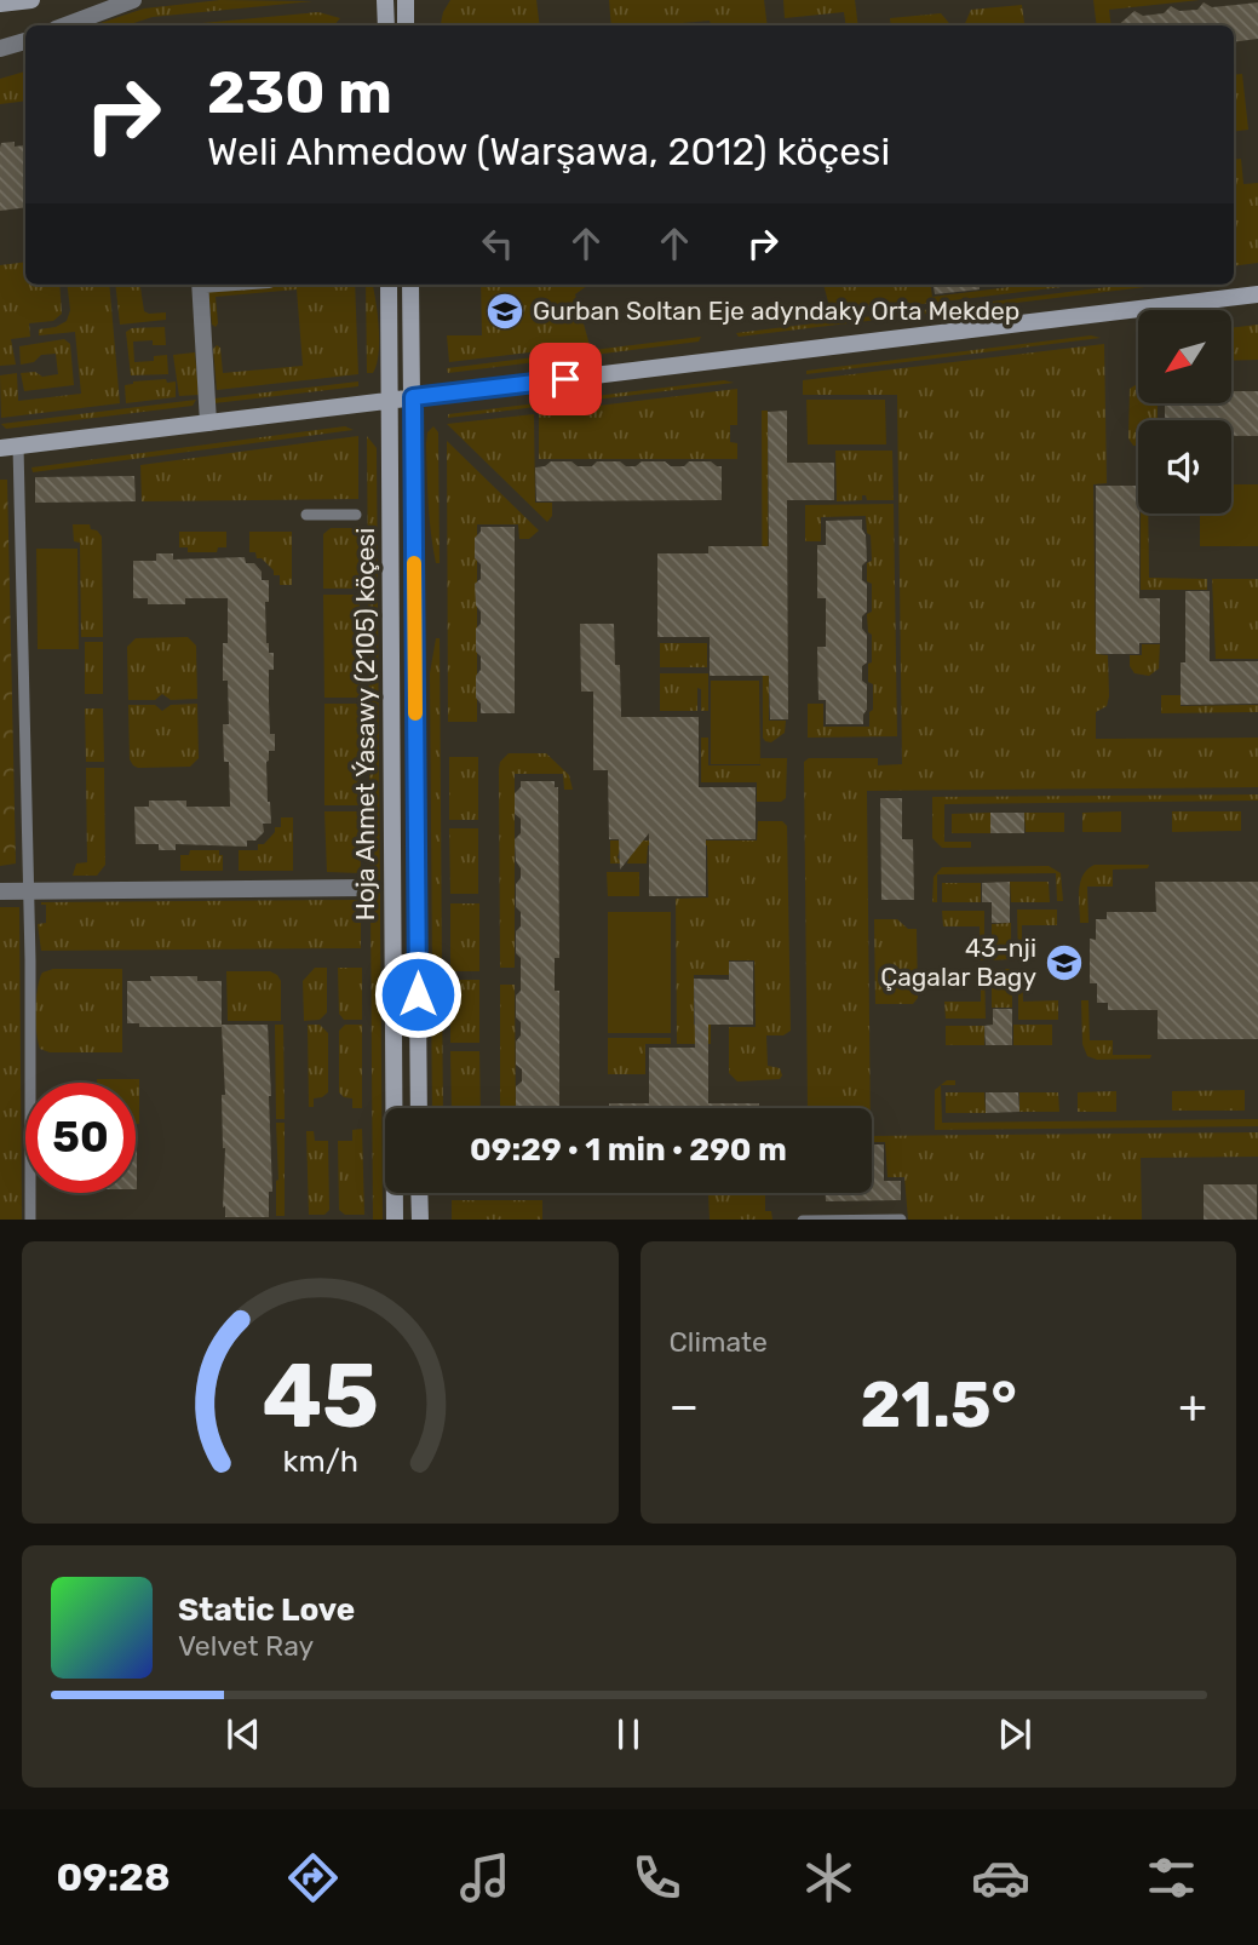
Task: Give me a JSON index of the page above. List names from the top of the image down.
{
  "streets": {
    "main road": ["Hoja Ahmet Ýasawy (2105) köçesi"]
  },
  "places": {
    "school or university": ["Gurban Soltan Eje adyndaky Orta Mekdep", "43-nji Çagalar Bagy"]
  },
  "north": "bottom left",
  "page": {
    "turn": ["230 m", "Weli Ahmedow (Warşawa, 2012) köçesi"],
    "limit": "50",
    "trip": "09:29 · 1 min · 290 m",
    "tile": "Climate",
    "heat": ["−", "21.5°", "+"],
    "song": ["Static Love", "Velvet Ray"],
    "tabs": "09:28",
    "gauge": ["45", "km/h"]
  }
}
